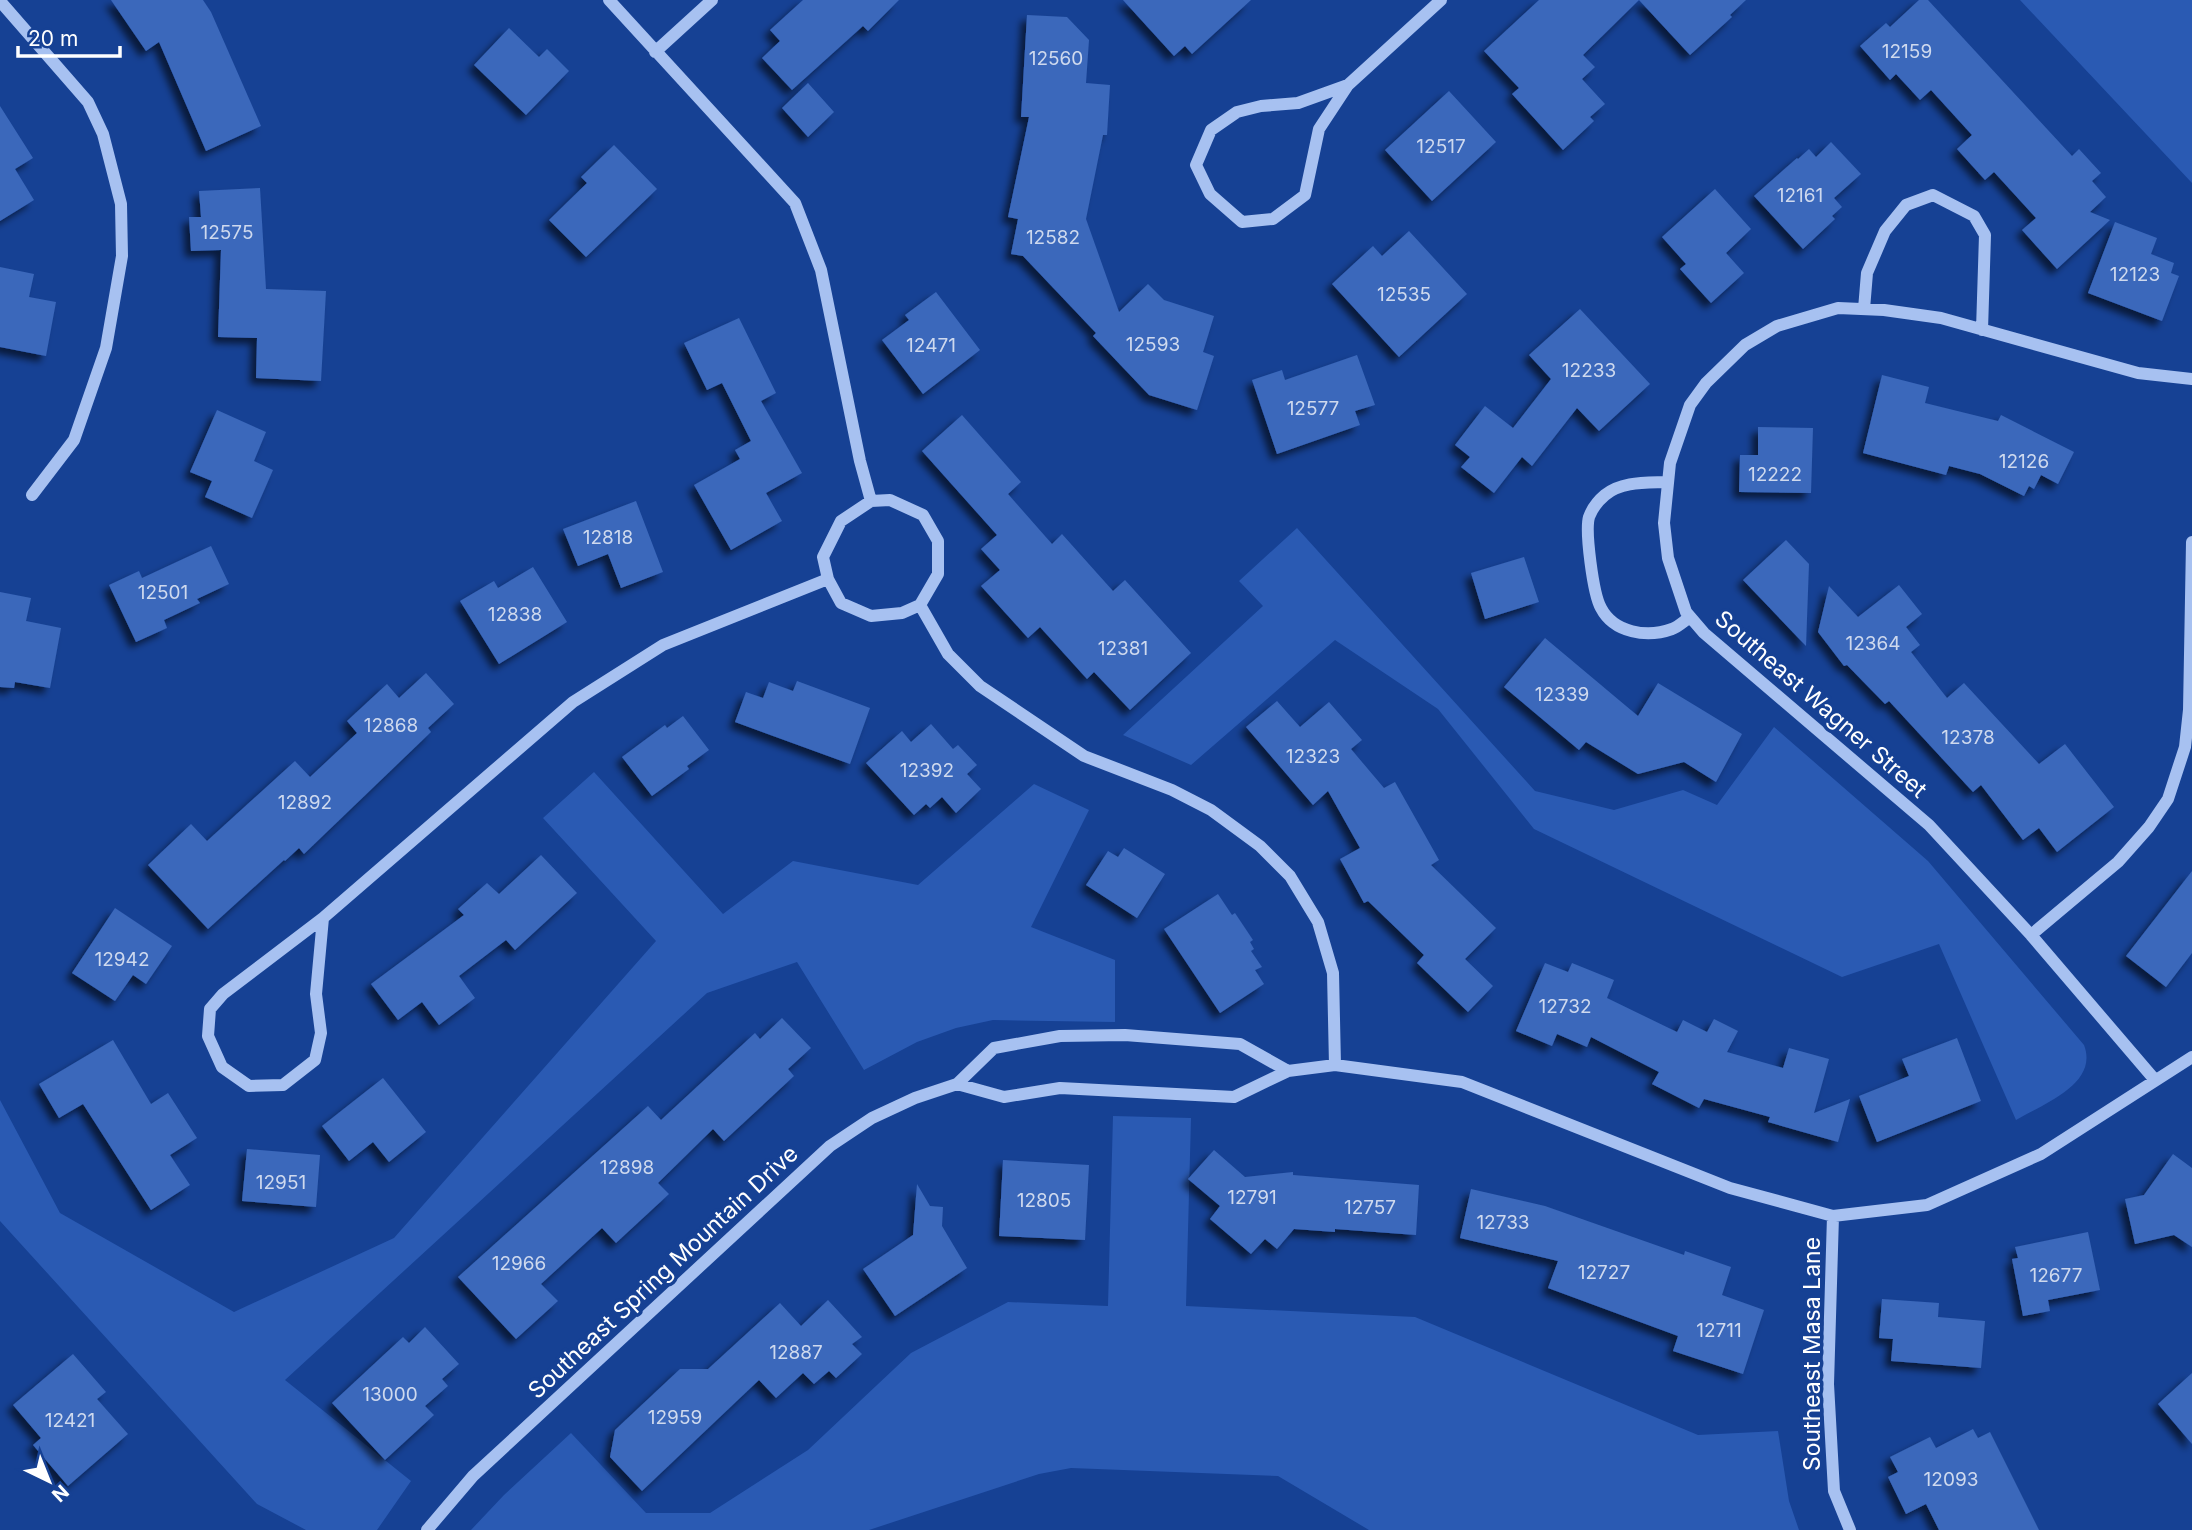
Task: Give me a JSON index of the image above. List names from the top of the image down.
{
  "streets": {
    "street": ["Southeast Wagner Street", "Southeast Spring Mountain Drive", "Southeast Masa Lane"]
  },
  "house_numbers": [
    "12159",
    "12560",
    "12517",
    "12161",
    "12575",
    "12582",
    "12123",
    "12535",
    "12593",
    "12471",
    "12233",
    "12577",
    "12126",
    "12222",
    "12818",
    "12501",
    "12838",
    "12364",
    "12381",
    "12339",
    "12868",
    "12378",
    "12323",
    "12392",
    "12892",
    "12942",
    "12732",
    "12898",
    "12951",
    "12791",
    "12805",
    "12757",
    "12733",
    "12966",
    "12727",
    "12677",
    "12711",
    "12887",
    "13000",
    "12959",
    "12421",
    "12093"
  ],
  "scale_bar": "20 m",
  "north": "bottom right"
}
